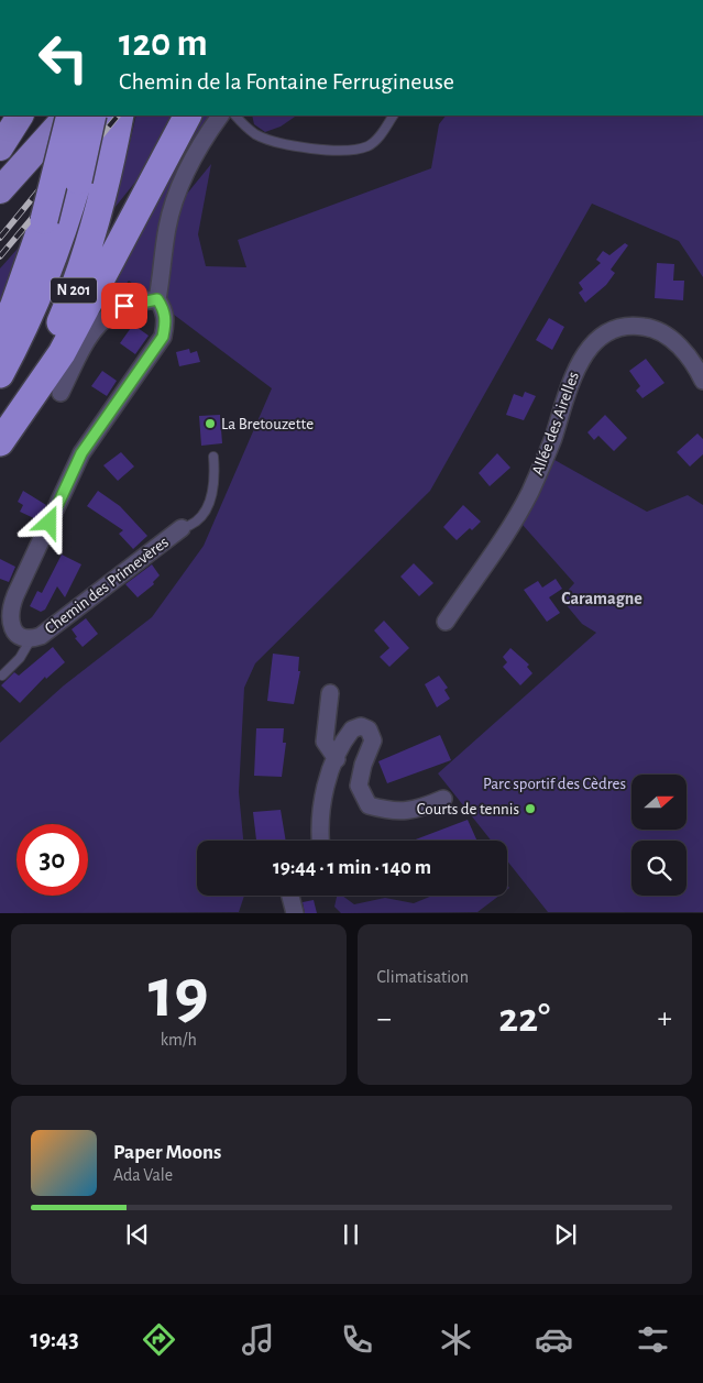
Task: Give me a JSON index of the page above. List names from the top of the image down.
{
  "streets": {
    "highway": ["N 201"],
    "street": ["Allée des Airelles", "Chemin des Primevères"]
  },
  "districts": ["Caramagne"],
  "parks": ["Parc sportif des Cèdres"],
  "places": ["La Bretouzette", "Courts de tennis"],
  "north": "right",
  "page": {
    "turn": ["120 m", "Chemin de la Fontaine Ferrugineuse"],
    "limit": "30",
    "trip": "19:44 · 1 min · 140 m",
    "tile": [
      ["19", "km/h"],
      "Climatisation"
    ],
    "heat": ["−", "22°", "+"],
    "song": ["Paper Moons", "Ada Vale"],
    "tabs": "19:43"
  }
}
